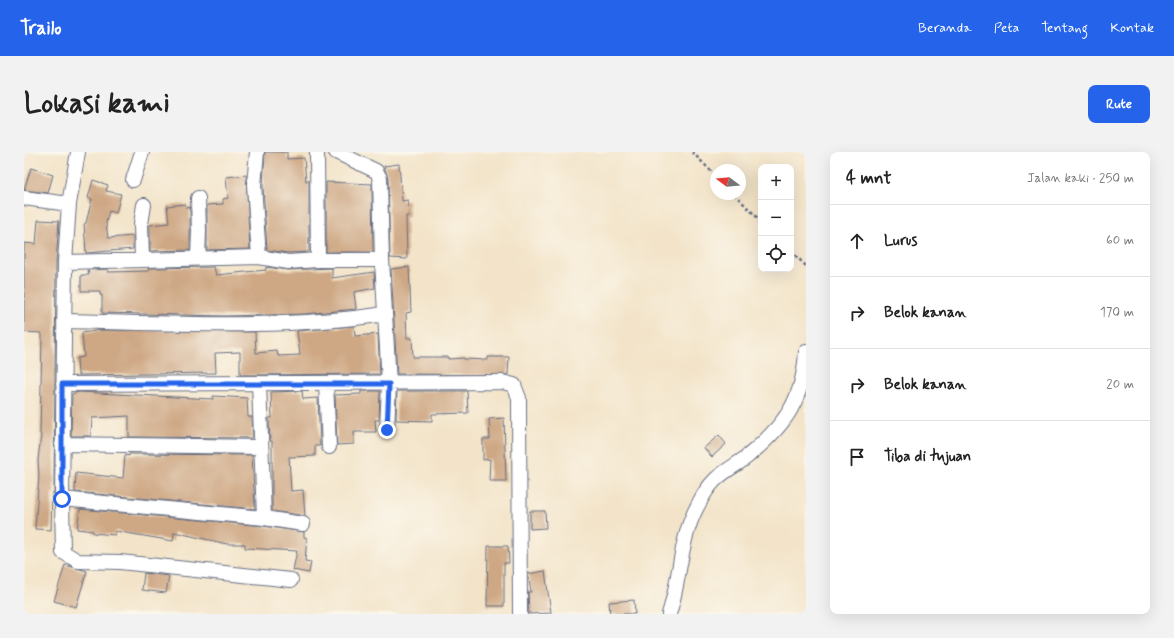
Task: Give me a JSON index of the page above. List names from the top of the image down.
{
  "north": "left",
  "page": {
    "header": "Trailo",
    "nav": [
      "Beranda",
      "Peta",
      "Tentang",
      "Kontak"
    ],
    "buttons": "Rute",
    "title": "Lokasi kami",
    "heading": ["4 mnt", "Jalan kaki · 250 m"],
    "map_buttons": ["+", "−"],
    "list": [
      ["Lurus", "60 m"],
      ["Belok kanan", "170 m"],
      ["Belok kanan", "20 m"],
      "Tiba di tujuan"
    ]
  }
}
